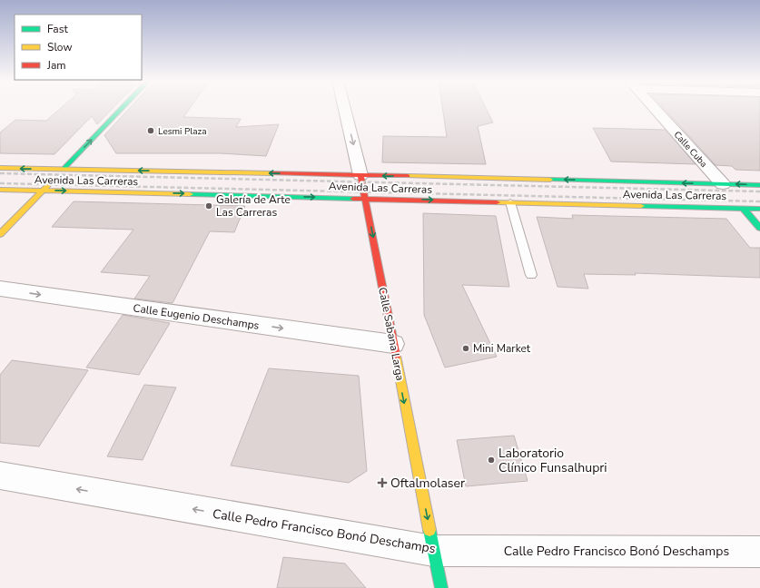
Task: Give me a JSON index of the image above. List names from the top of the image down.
{
  "streets": {
    "main road": ["Avenida Las Carreras", "Calle Sabana Larga"],
    "street": ["Calle Cuba", "Calle Eugenio Deschamps", "Calle Pedro Francisco Bonó Deschamps"]
  },
  "crossings": [
    ["Calle Cuba", "Avenida Las Carreras"],
    ["Avenida Las Carreras", "Calle Sabana Larga"],
    ["Calle Eugenio Deschamps", "Calle Sabana Larga"],
    ["Calle Sabana Larga", "Calle Pedro Francisco Bonó Deschamps"]
  ],
  "one_way": ["Calle Eugenio Deschamps", "Calle Sabana Larga", "Calle Pedro Francisco Bonó Deschamps"],
  "places": {
    "other": [
      "Lesmi Plaza",
      "Galería de Arte Las Carreras",
      "Mini Market",
      "Laboratorio Clínico Funsalhupri"
    ],
    "health": ["Oftalmolaser"]
  },
  "legend": ["Fast", "Slow", "Jam"]
}
